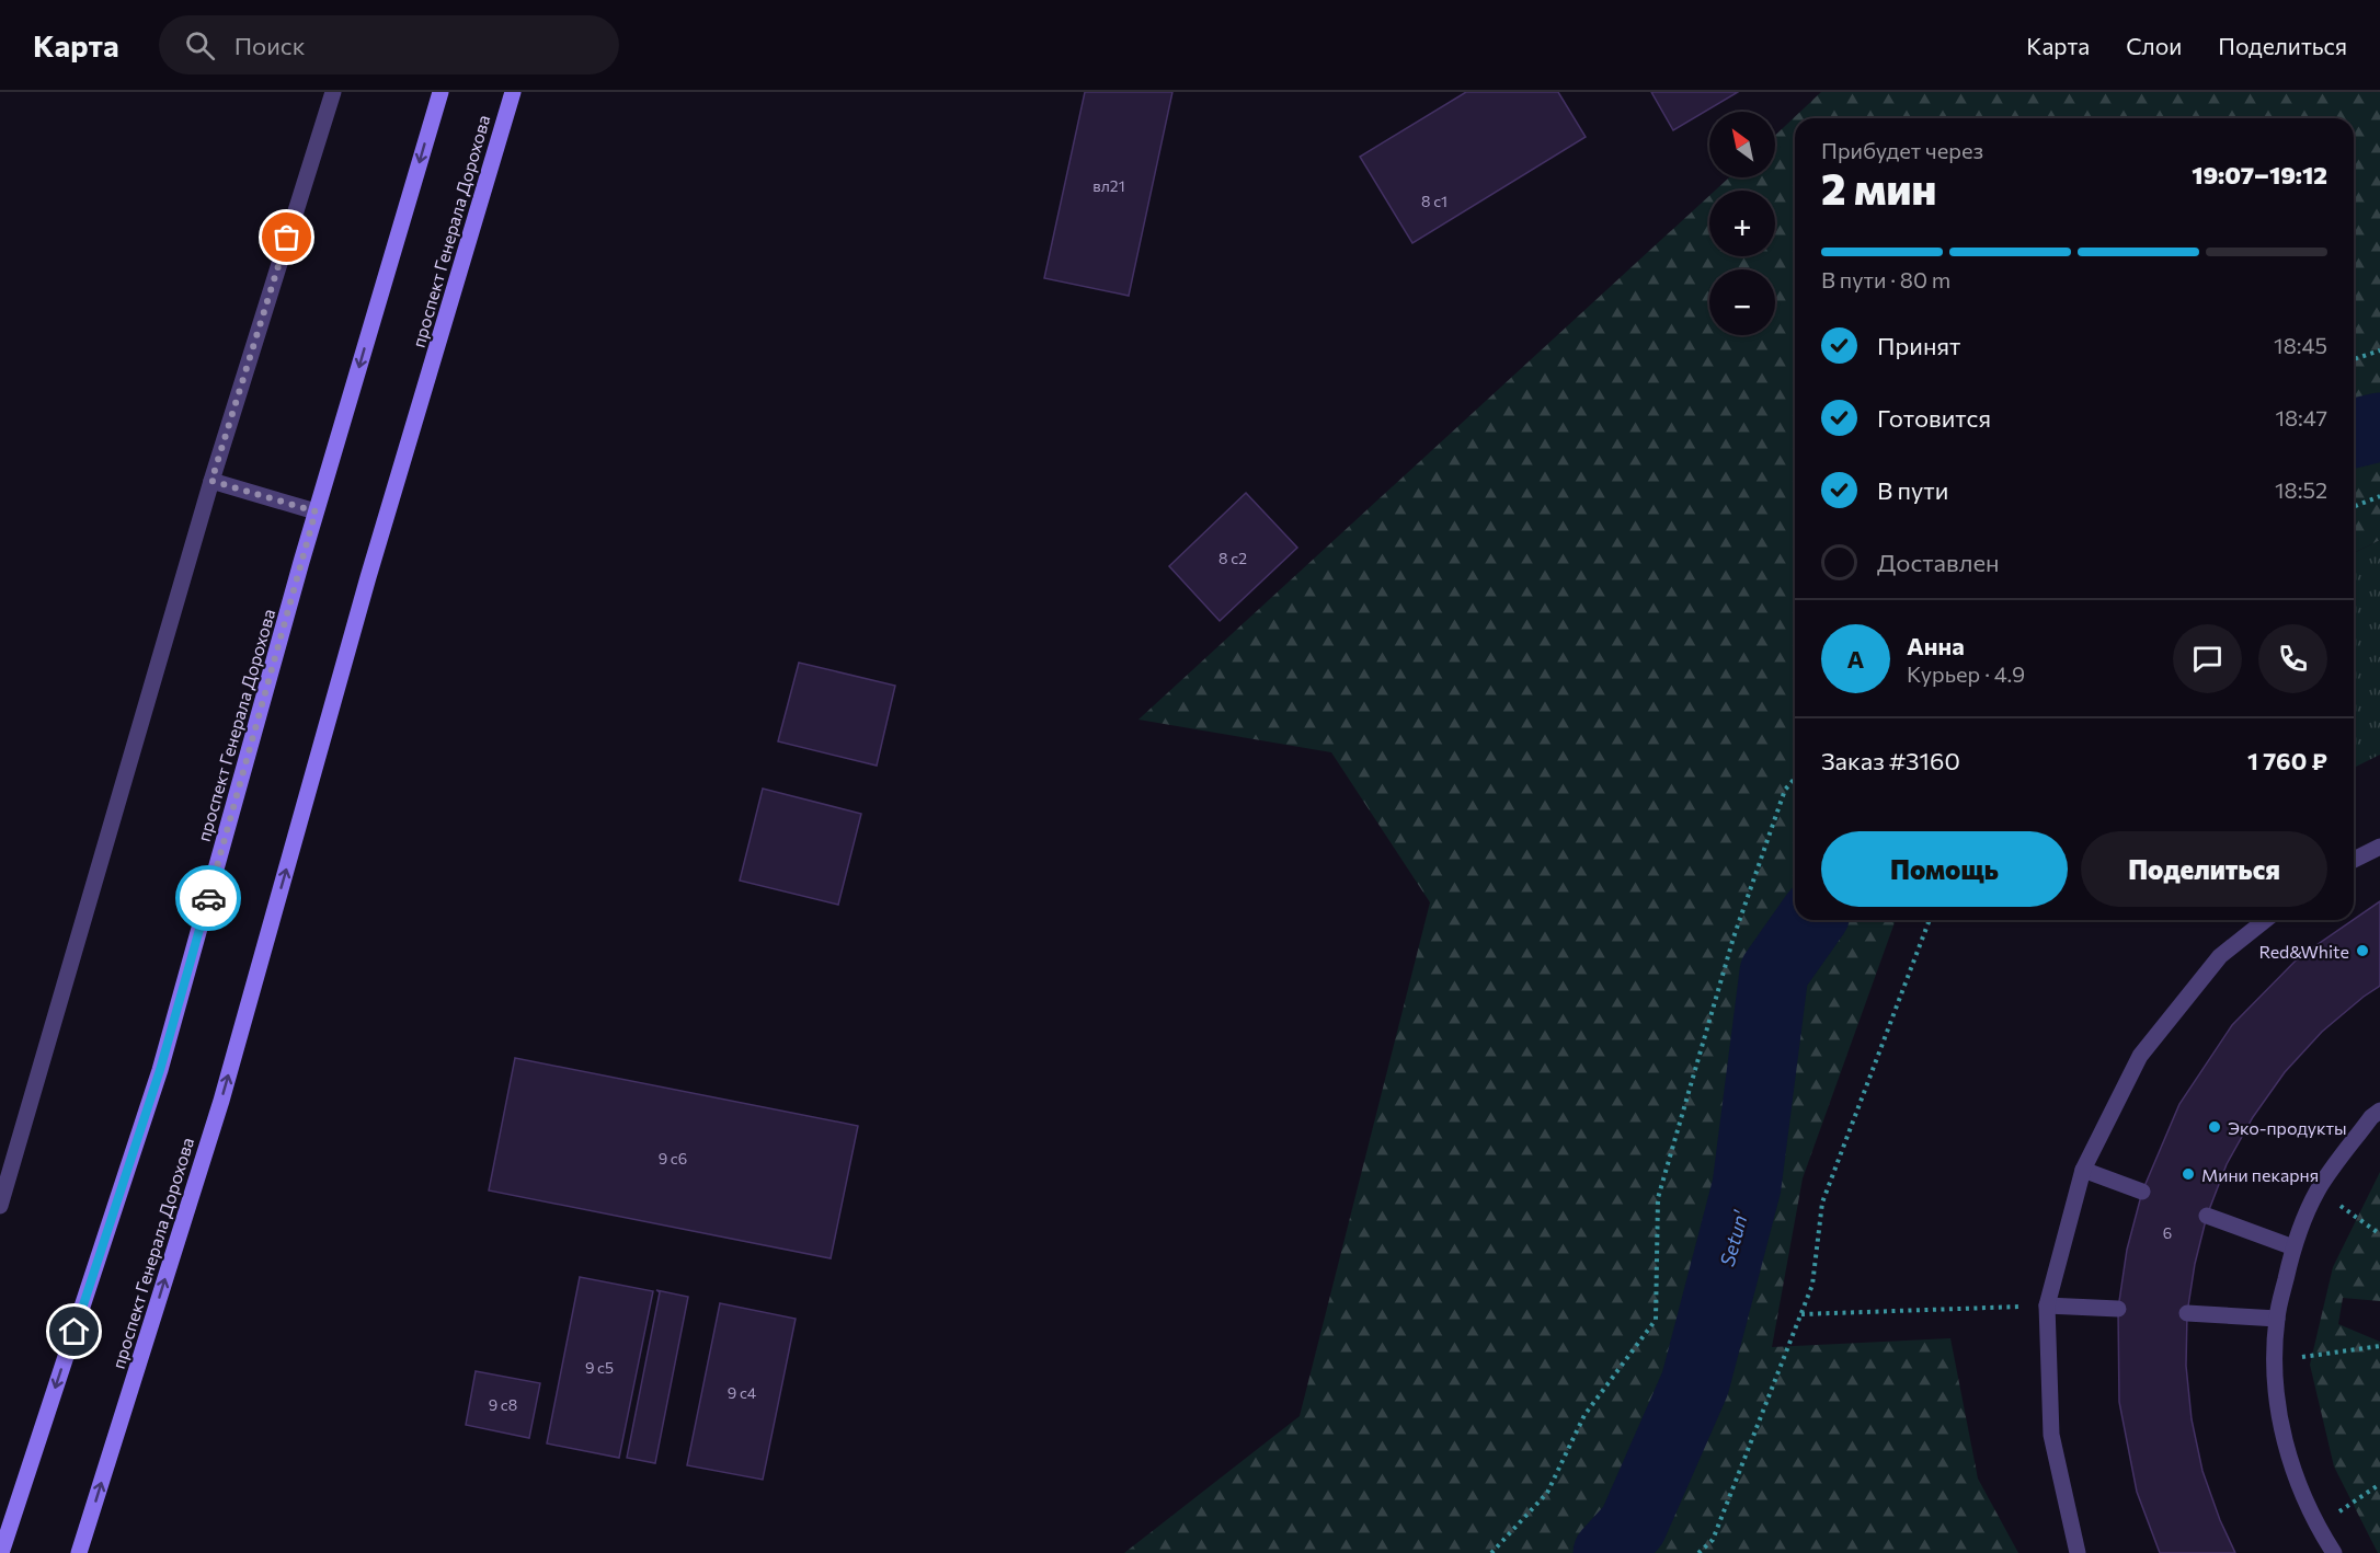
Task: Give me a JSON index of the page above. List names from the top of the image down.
{
  "streets": {
    "main road": ["проспект Генерала Дорохова"]
  },
  "water": ["Setun'"],
  "places": ["Red&White", "Эко-продукты", "Мини пекарня"],
  "house_numbers": [
    "вл21",
    "8 с1",
    "8 с2",
    "9 с6",
    "6",
    "9 с5",
    "9 с4",
    "9 с8"
  ],
  "north": "top left",
  "page": {
    "header": "Карта",
    "search": "Поиск",
    "nav": ["Карта", "Слои", "Поделиться"],
    "map_buttons": ["+", "−"],
    "heading": ["2 мин", "Прибудет через", "19:07–19:12"],
    "panel": [
      "Анна",
      "Курьер · 4.9",
      "Заказ #3160",
      "1 760 ₽"
    ],
    "bar": "В пути · 80 m",
    "list": [
      ["Принят", "18:45"],
      ["Готовится", "18:47"],
      ["В пути", "18:52"],
      "Доставлен"
    ],
    "round": "А",
    "buttons": ["Помощь", "Поделиться"]
  }
}
